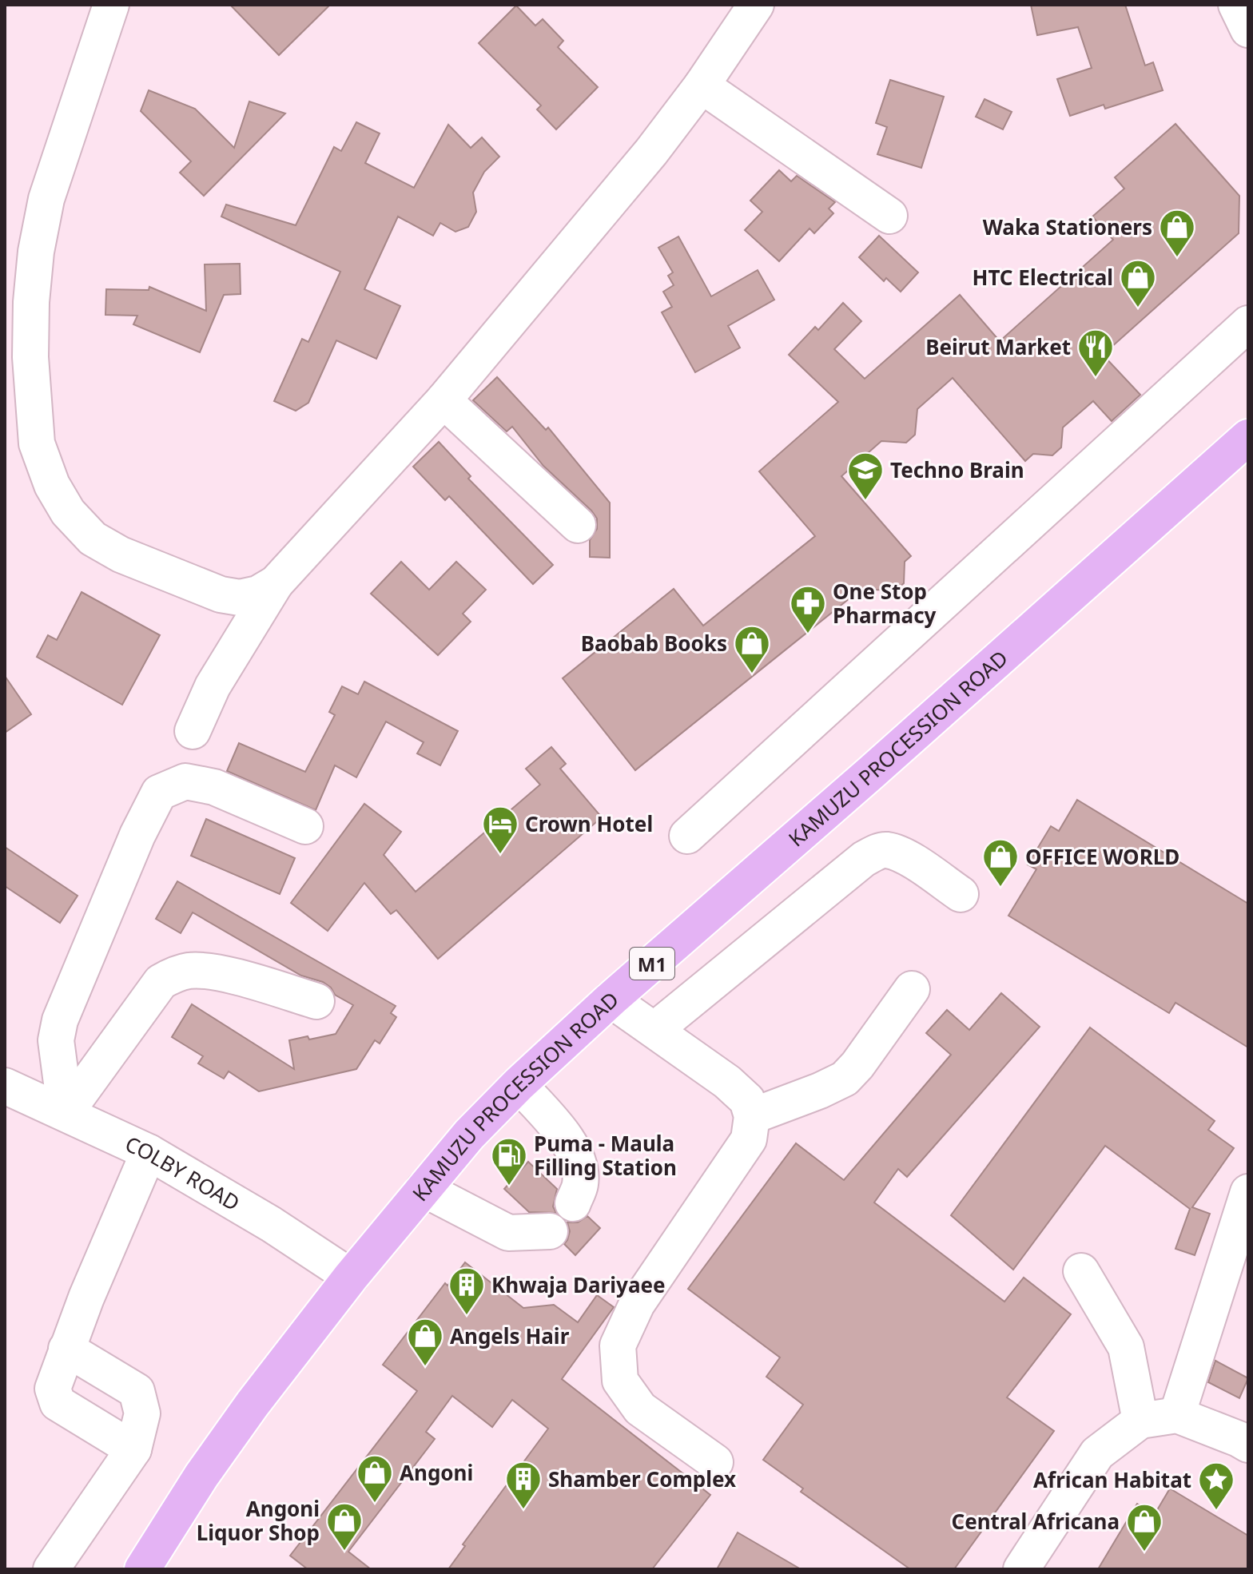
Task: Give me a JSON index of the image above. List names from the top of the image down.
{
  "streets": {
    "highway": ["KAMUZU PROCESSION ROAD", "M1"],
    "street": ["COLBY ROAD"]
  },
  "crossings": [
    ["KAMUZU PROCESSION ROAD", "COLBY ROAD"]
  ],
  "places": {
    "shop": [
      "Waka Stationers",
      "HTC Electrical",
      "Baobab Books",
      "OFFICE WORLD",
      "Angels Hair",
      "Angoni",
      "Angoni Liquor Shop",
      "Central Africana"
    ],
    "restaurant": ["Beirut Market"],
    "school or university": ["Techno Brain"],
    "pharmacy": ["One Stop Pharmacy"],
    "hotel": ["Crown Hotel"],
    "fuel station": ["Puma - Maula Filling Station"],
    "building": ["Khwaja Dariyaee", "Shamber Complex"],
    "place": ["African Habitat"]
  }
}
